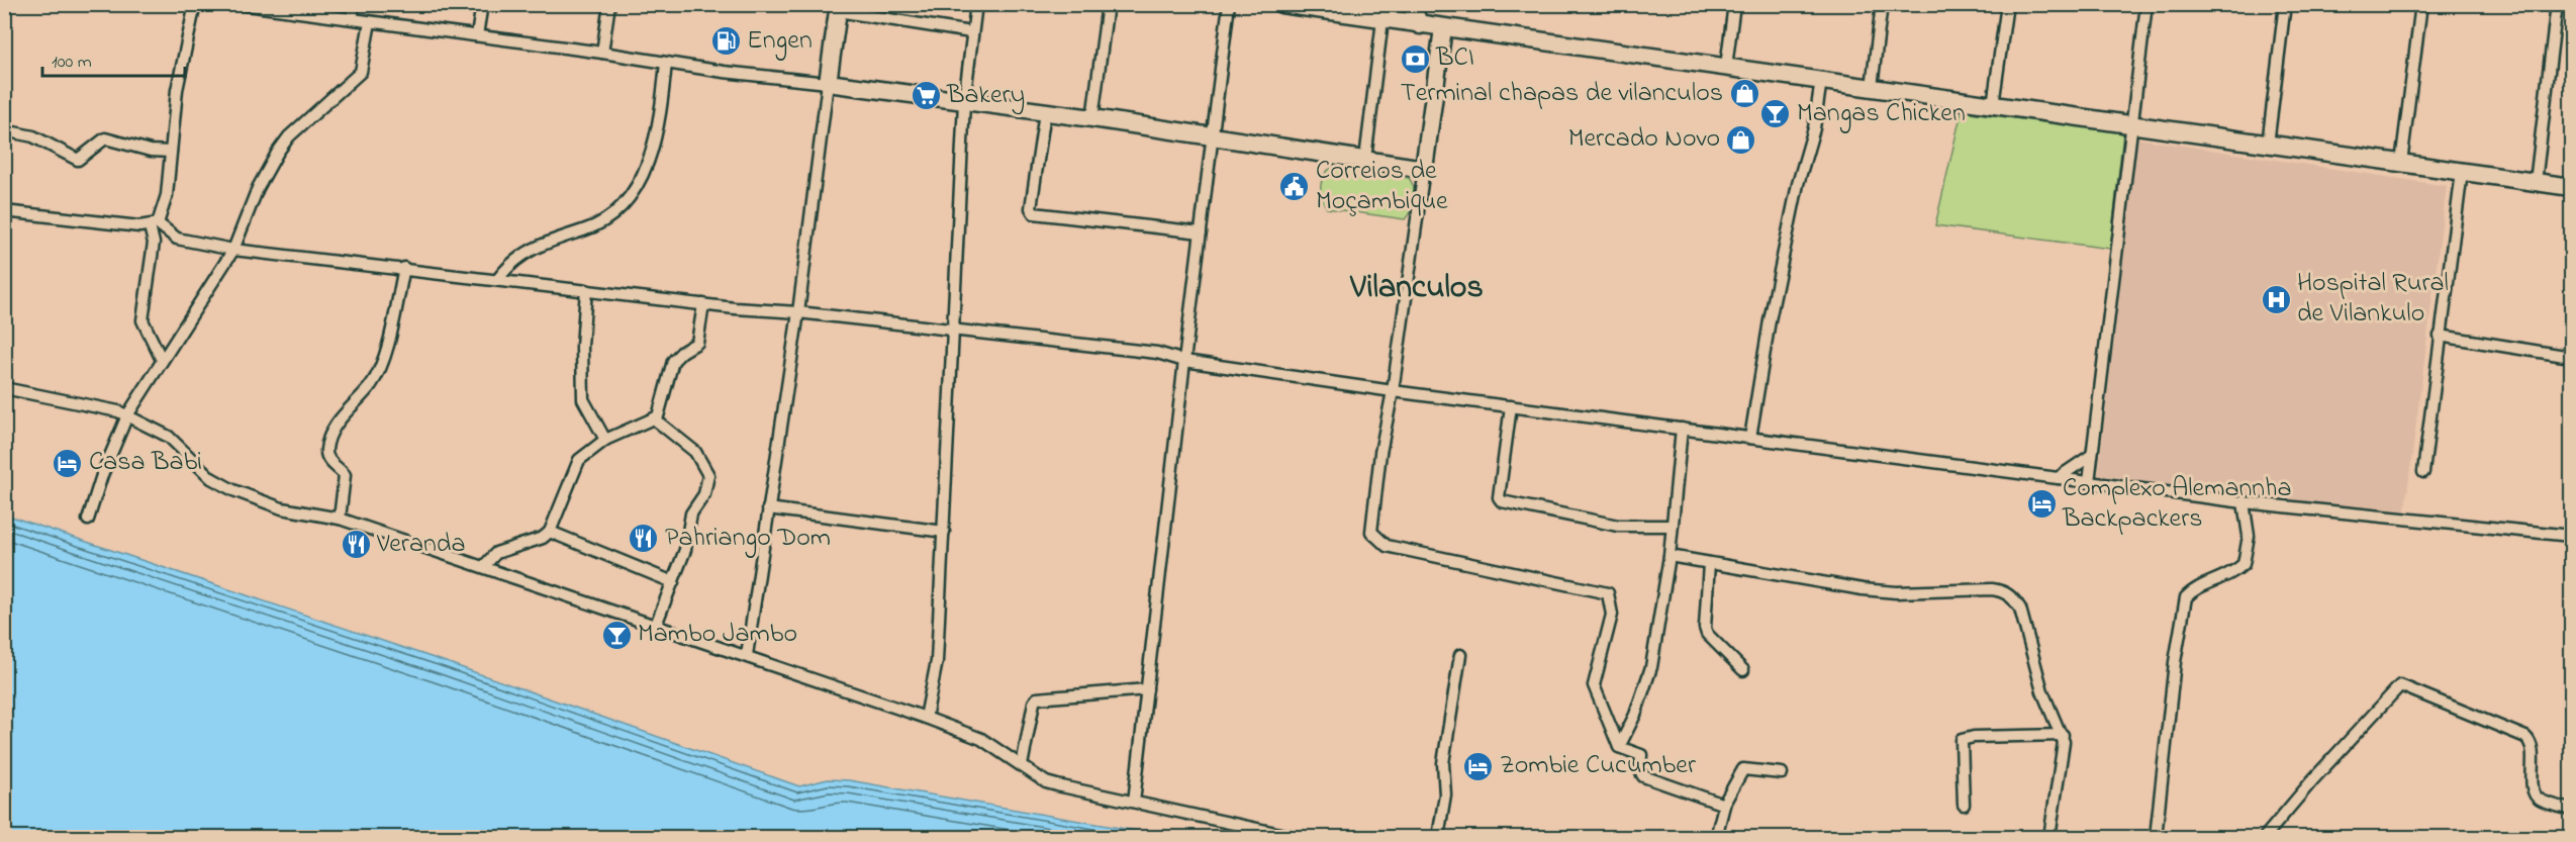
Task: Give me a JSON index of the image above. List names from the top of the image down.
{
  "districts": ["Vilanculos"],
  "places": {
    "fuel station": ["Engen"],
    "bank": ["BCI"],
    "shop": ["Terminal chapas de vilanculos", "Mercado Novo"],
    "supermarket": ["Bakery"],
    "bar": ["Mangas Chicken", "Mambo Jambo"],
    "public building": ["Correios de Moçambique"],
    "hospital": ["Hospital Rural de Vilankulo"],
    "hotel": ["Casa Babi", "Complexo Alemannha Backpackers", "Zombie Cucumber"],
    "restaurant": ["Pahriango Dom", "Veranda"]
  },
  "scale_bar": "100 m"
}
